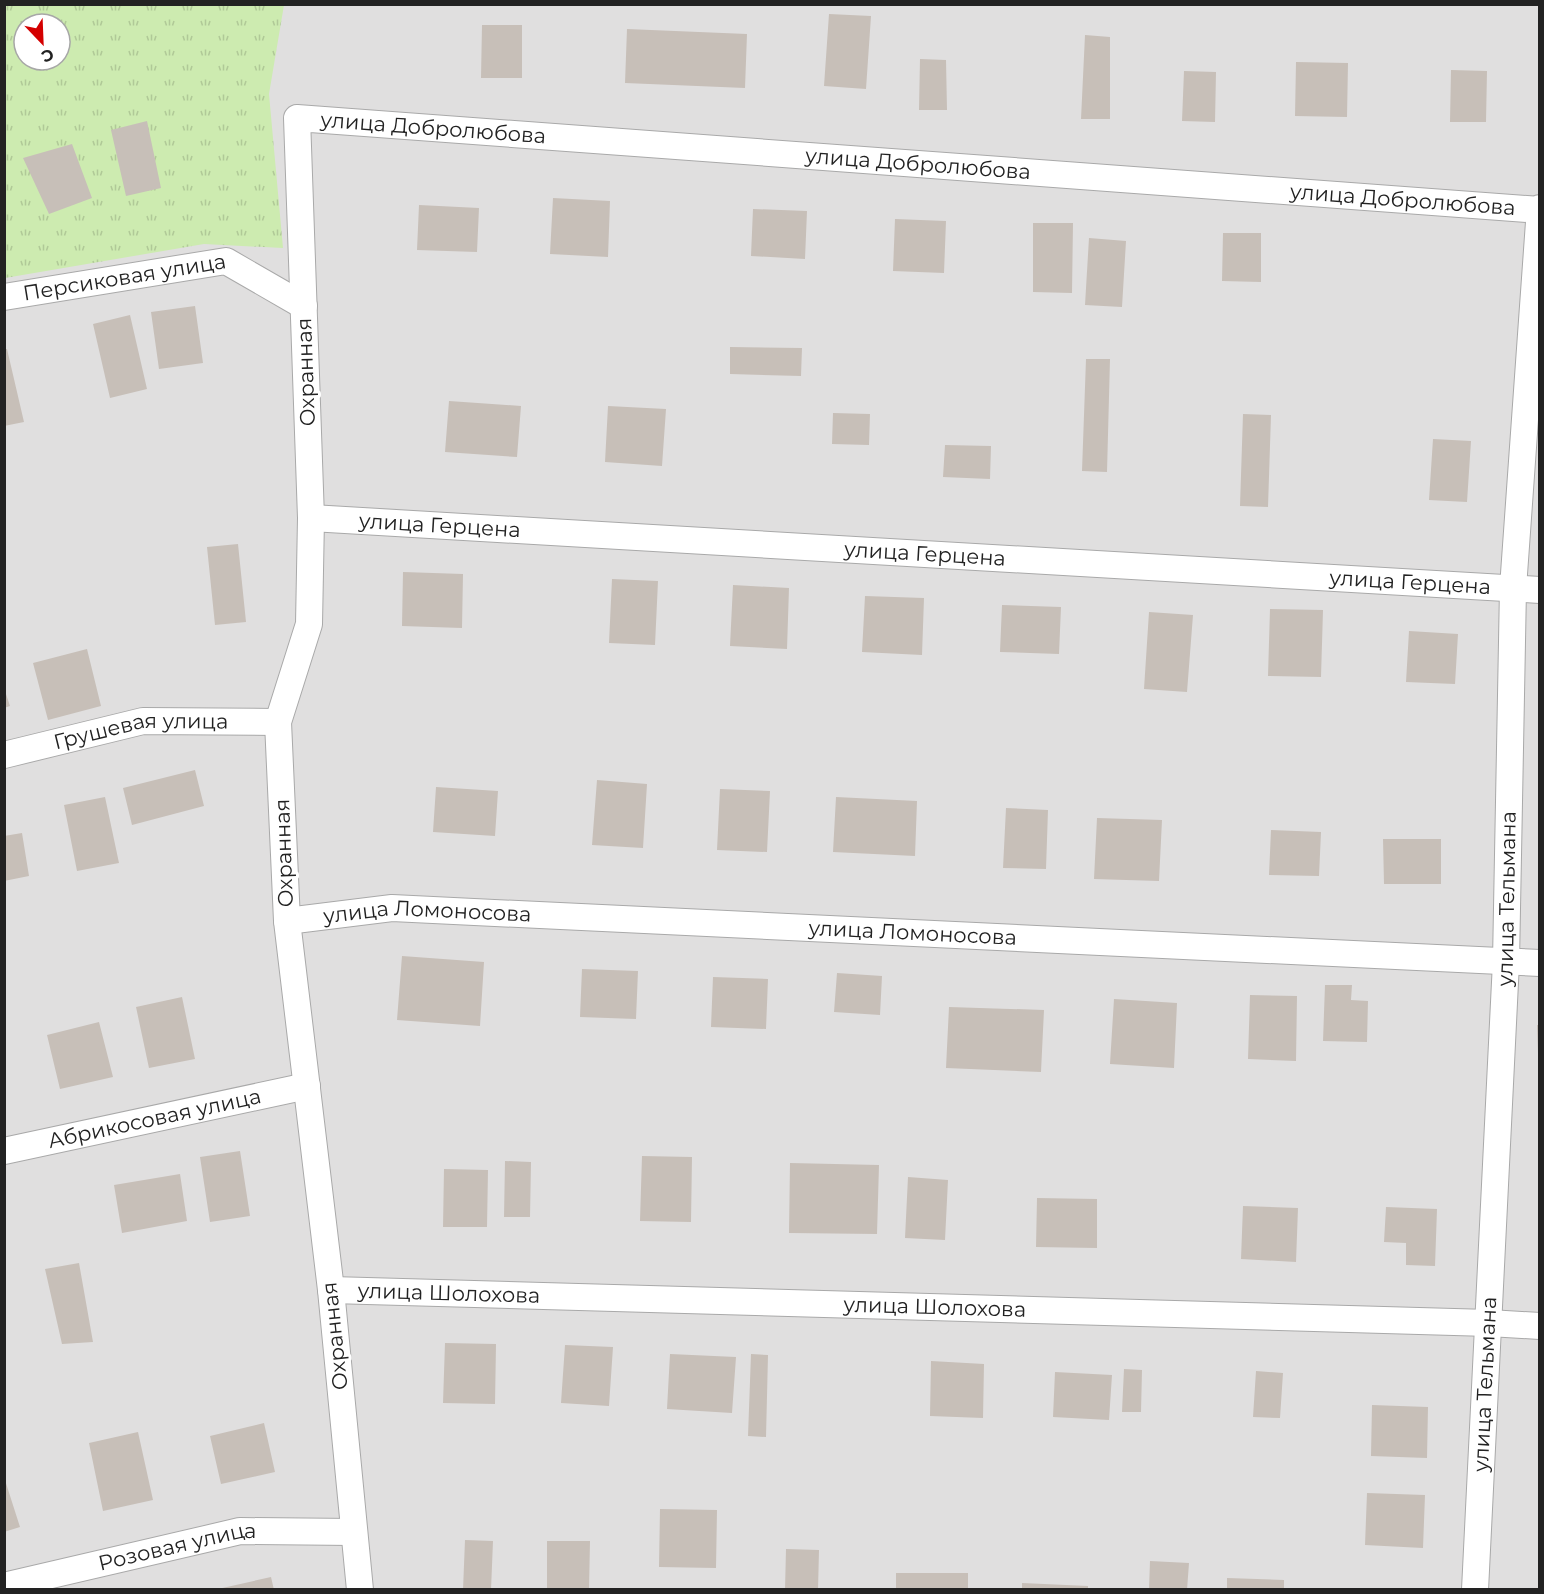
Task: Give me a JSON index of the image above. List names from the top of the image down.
{
  "streets": {
    "street": [
      "улица Добролюбова",
      "Персиковая улица",
      "Охранная",
      "улица Герцена",
      "Грушевая улица",
      "улица Тельмана",
      "улица Ломоносова",
      "Абрикосовая улица",
      "улица Шолохова",
      "Розовая улица"
    ]
  },
  "crossings": [
    ["улица Добролюбова", "Охранная"],
    ["улица Добролюбова", "улица Тельмана"],
    ["Персиковая улица", "Охранная"],
    ["Охранная", "улица Герцена"],
    ["Охранная", "Грушевая улица"],
    ["Охранная", "улица Ломоносова"],
    ["Охранная", "Абрикосовая улица"],
    ["Охранная", "улица Шолохова"],
    ["Охранная", "Розовая улица"],
    ["улица Герцена", "улица Тельмана"],
    ["улица Тельмана", "улица Ломоносова"],
    ["улица Тельмана", "улица Шолохова"]
  ],
  "north": "bottom right"
}
